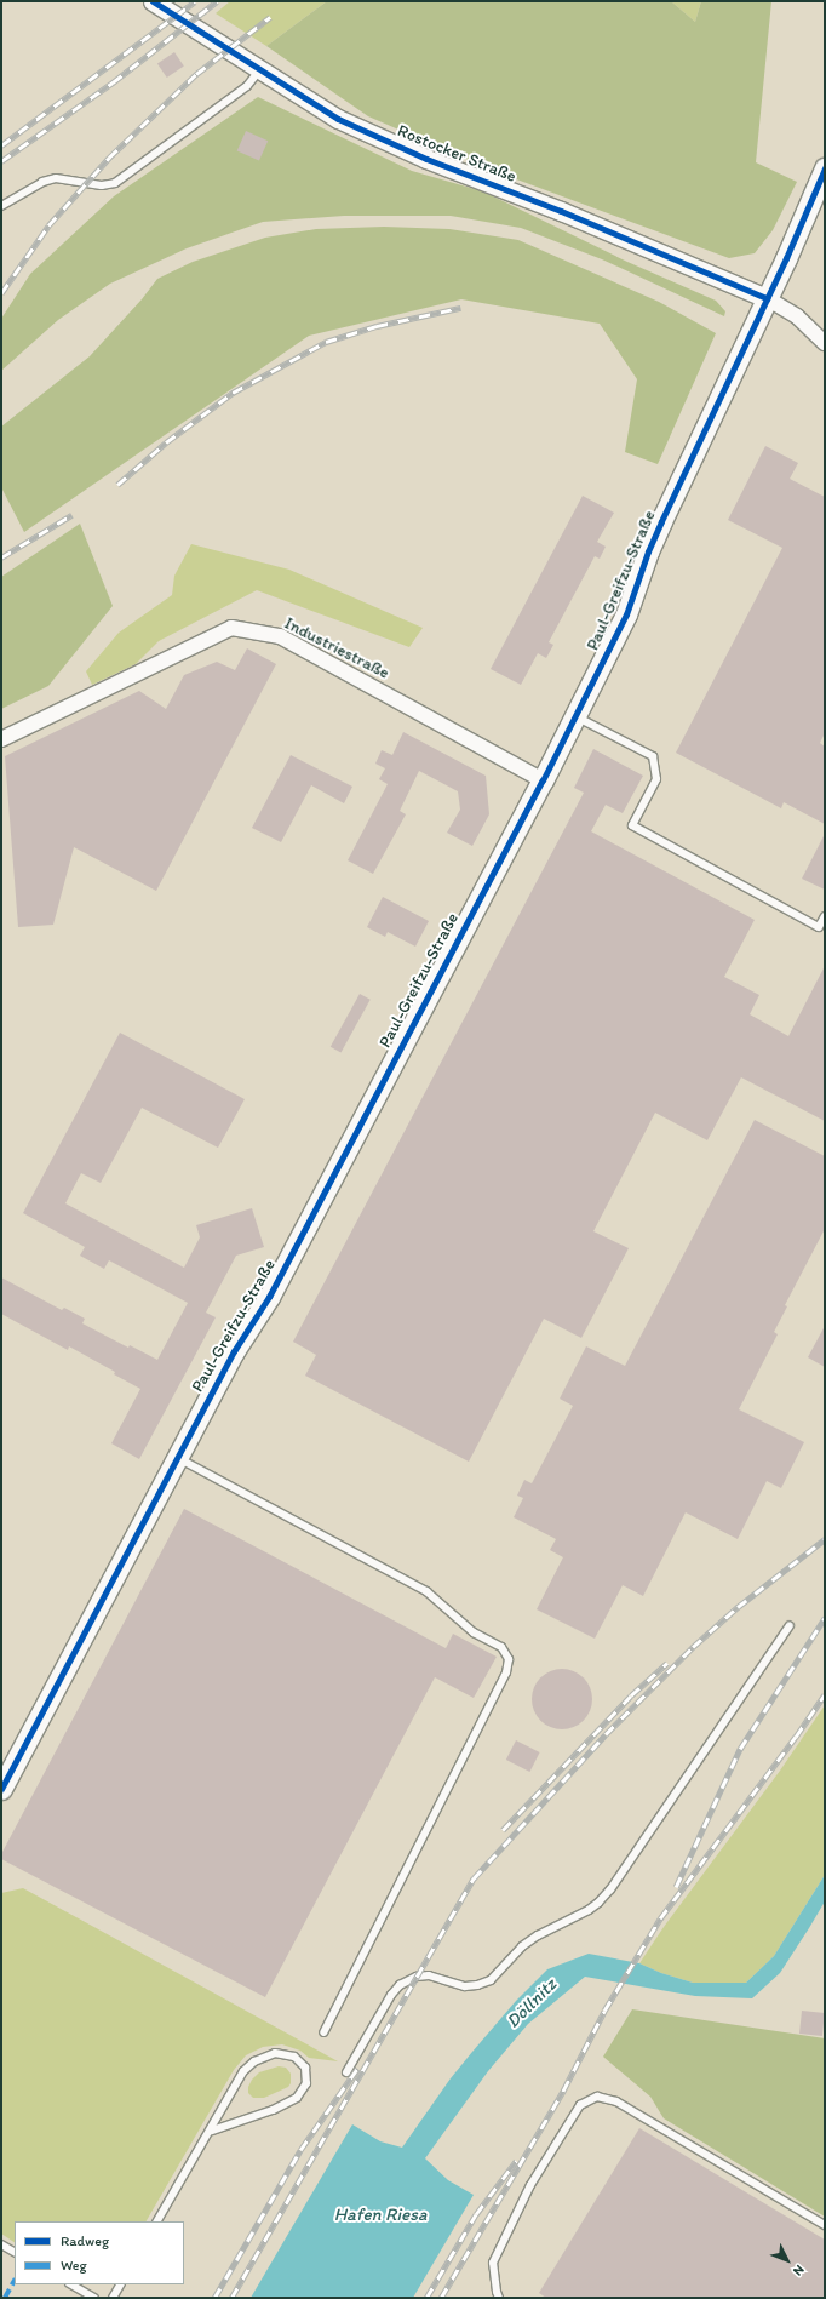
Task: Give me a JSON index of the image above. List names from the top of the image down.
{
  "streets": {
    "main road": ["Paul-Greifzu-Straße"],
    "street": ["Rostocker Straße", "Industriestraße"]
  },
  "crossings": [
    ["Rostocker Straße", "Paul-Greifzu-Straße"],
    ["Paul-Greifzu-Straße", "Industriestraße"]
  ],
  "water": ["Döllnitz", "Hafen Riesa"],
  "legend": ["Radweg", "Weg"],
  "north": "bottom right"
}
